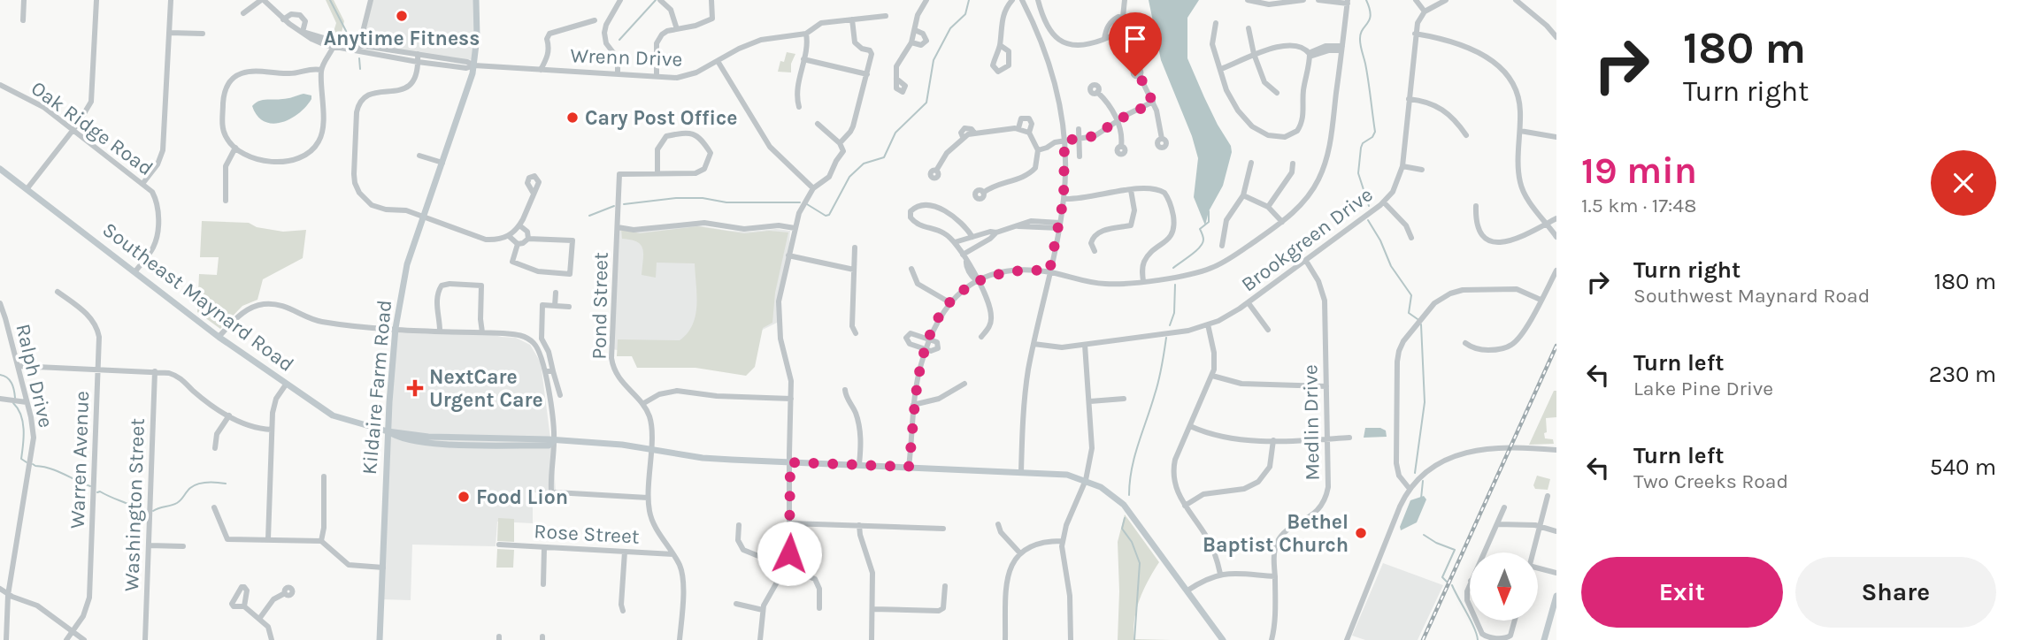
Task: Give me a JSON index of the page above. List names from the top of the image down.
{
  "streets": {
    "main road": ["Southeast Maynard Road", "Kildaire Farm Road"],
    "street": [
      "Wrenn Drive",
      "Oak Ridge Road",
      "Brookgreen Drive",
      "Pond Street",
      "Ralph Drive",
      "Medlin Drive",
      "Warren Avenue",
      "Washington Street",
      "Rose Street"
    ]
  },
  "crossings": [
    ["Wrenn Drive", "Kildaire Farm Road"],
    ["Oak Ridge Road", "Southeast Maynard Road"],
    ["Brookgreen Drive", "Medlin Drive"],
    ["Southeast Maynard Road", "Kildaire Farm Road"],
    ["Pond Street", "Rose Street"]
  ],
  "places": {
    "other": [
      "Anytime Fitness",
      "Cary Post Office",
      "Food Lion",
      "Bethel Baptist Church"
    ],
    "health": ["NextCare Urgent Care"]
  },
  "north": "bottom",
  "page": {
    "turn": ["180 m", "Turn right"],
    "heading": ["19 min", "1.5 km · 17:48"],
    "list": [
      {
        "name": "Turn right",
        "note": "Southwest Maynard Road",
        "value": "180 m"
      },
      {
        "name": "Turn left",
        "note": "Lake Pine Drive",
        "value": "230 m"
      },
      {
        "name": "Turn left",
        "note": "Two Creeks Road",
        "value": "540 m"
      }
    ],
    "buttons": ["Exit", "Share"]
  }
}
